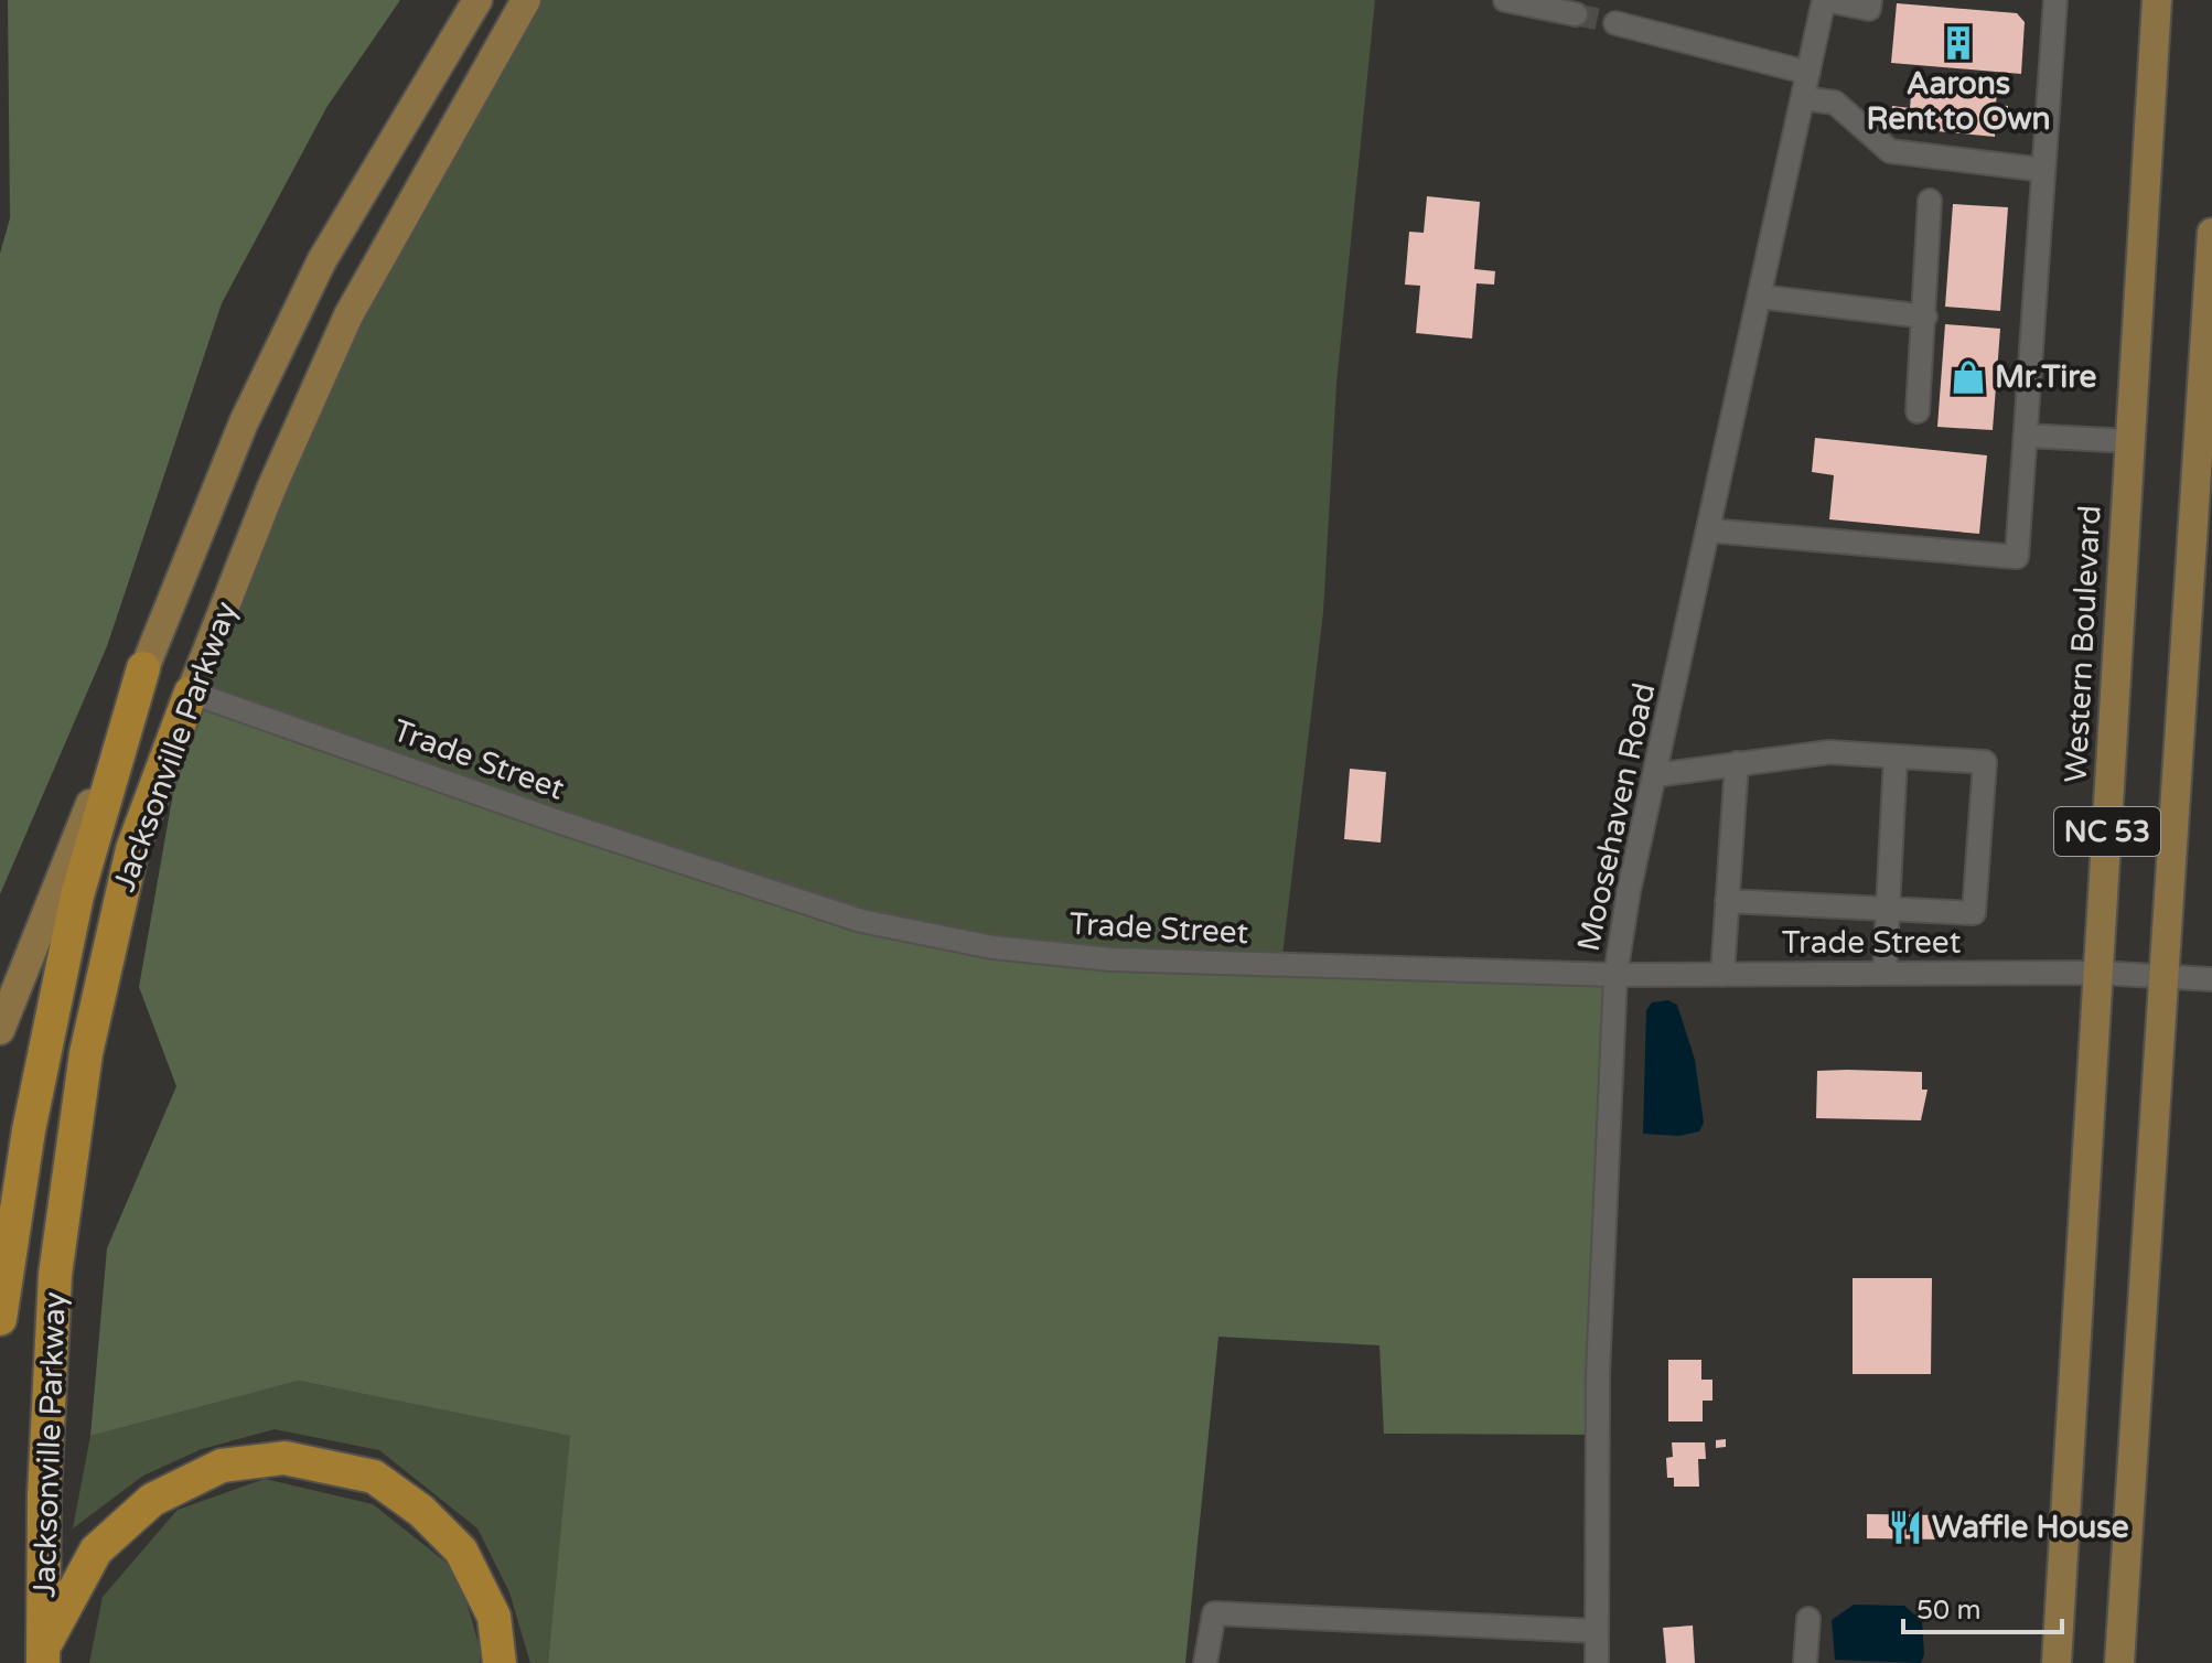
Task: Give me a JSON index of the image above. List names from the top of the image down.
{
  "streets": {
    "highway": ["Jacksonville Parkway"],
    "main road": ["Western Boulevard", "NC 53"],
    "street": ["Trade Street", "Moosehaven Road"]
  },
  "crossings": [
    ["Western Boulevard", "Trade Street"],
    ["Jacksonville Parkway", "Trade Street"],
    ["Trade Street", "Moosehaven Road"],
    ["Trade Street", "NC 53"]
  ],
  "places": {
    "building": ["Aarons Rent to Own"],
    "shop": ["Mr.Tire"],
    "restaurant": ["Waffle House"]
  },
  "scale_bar": "50 m"
}
